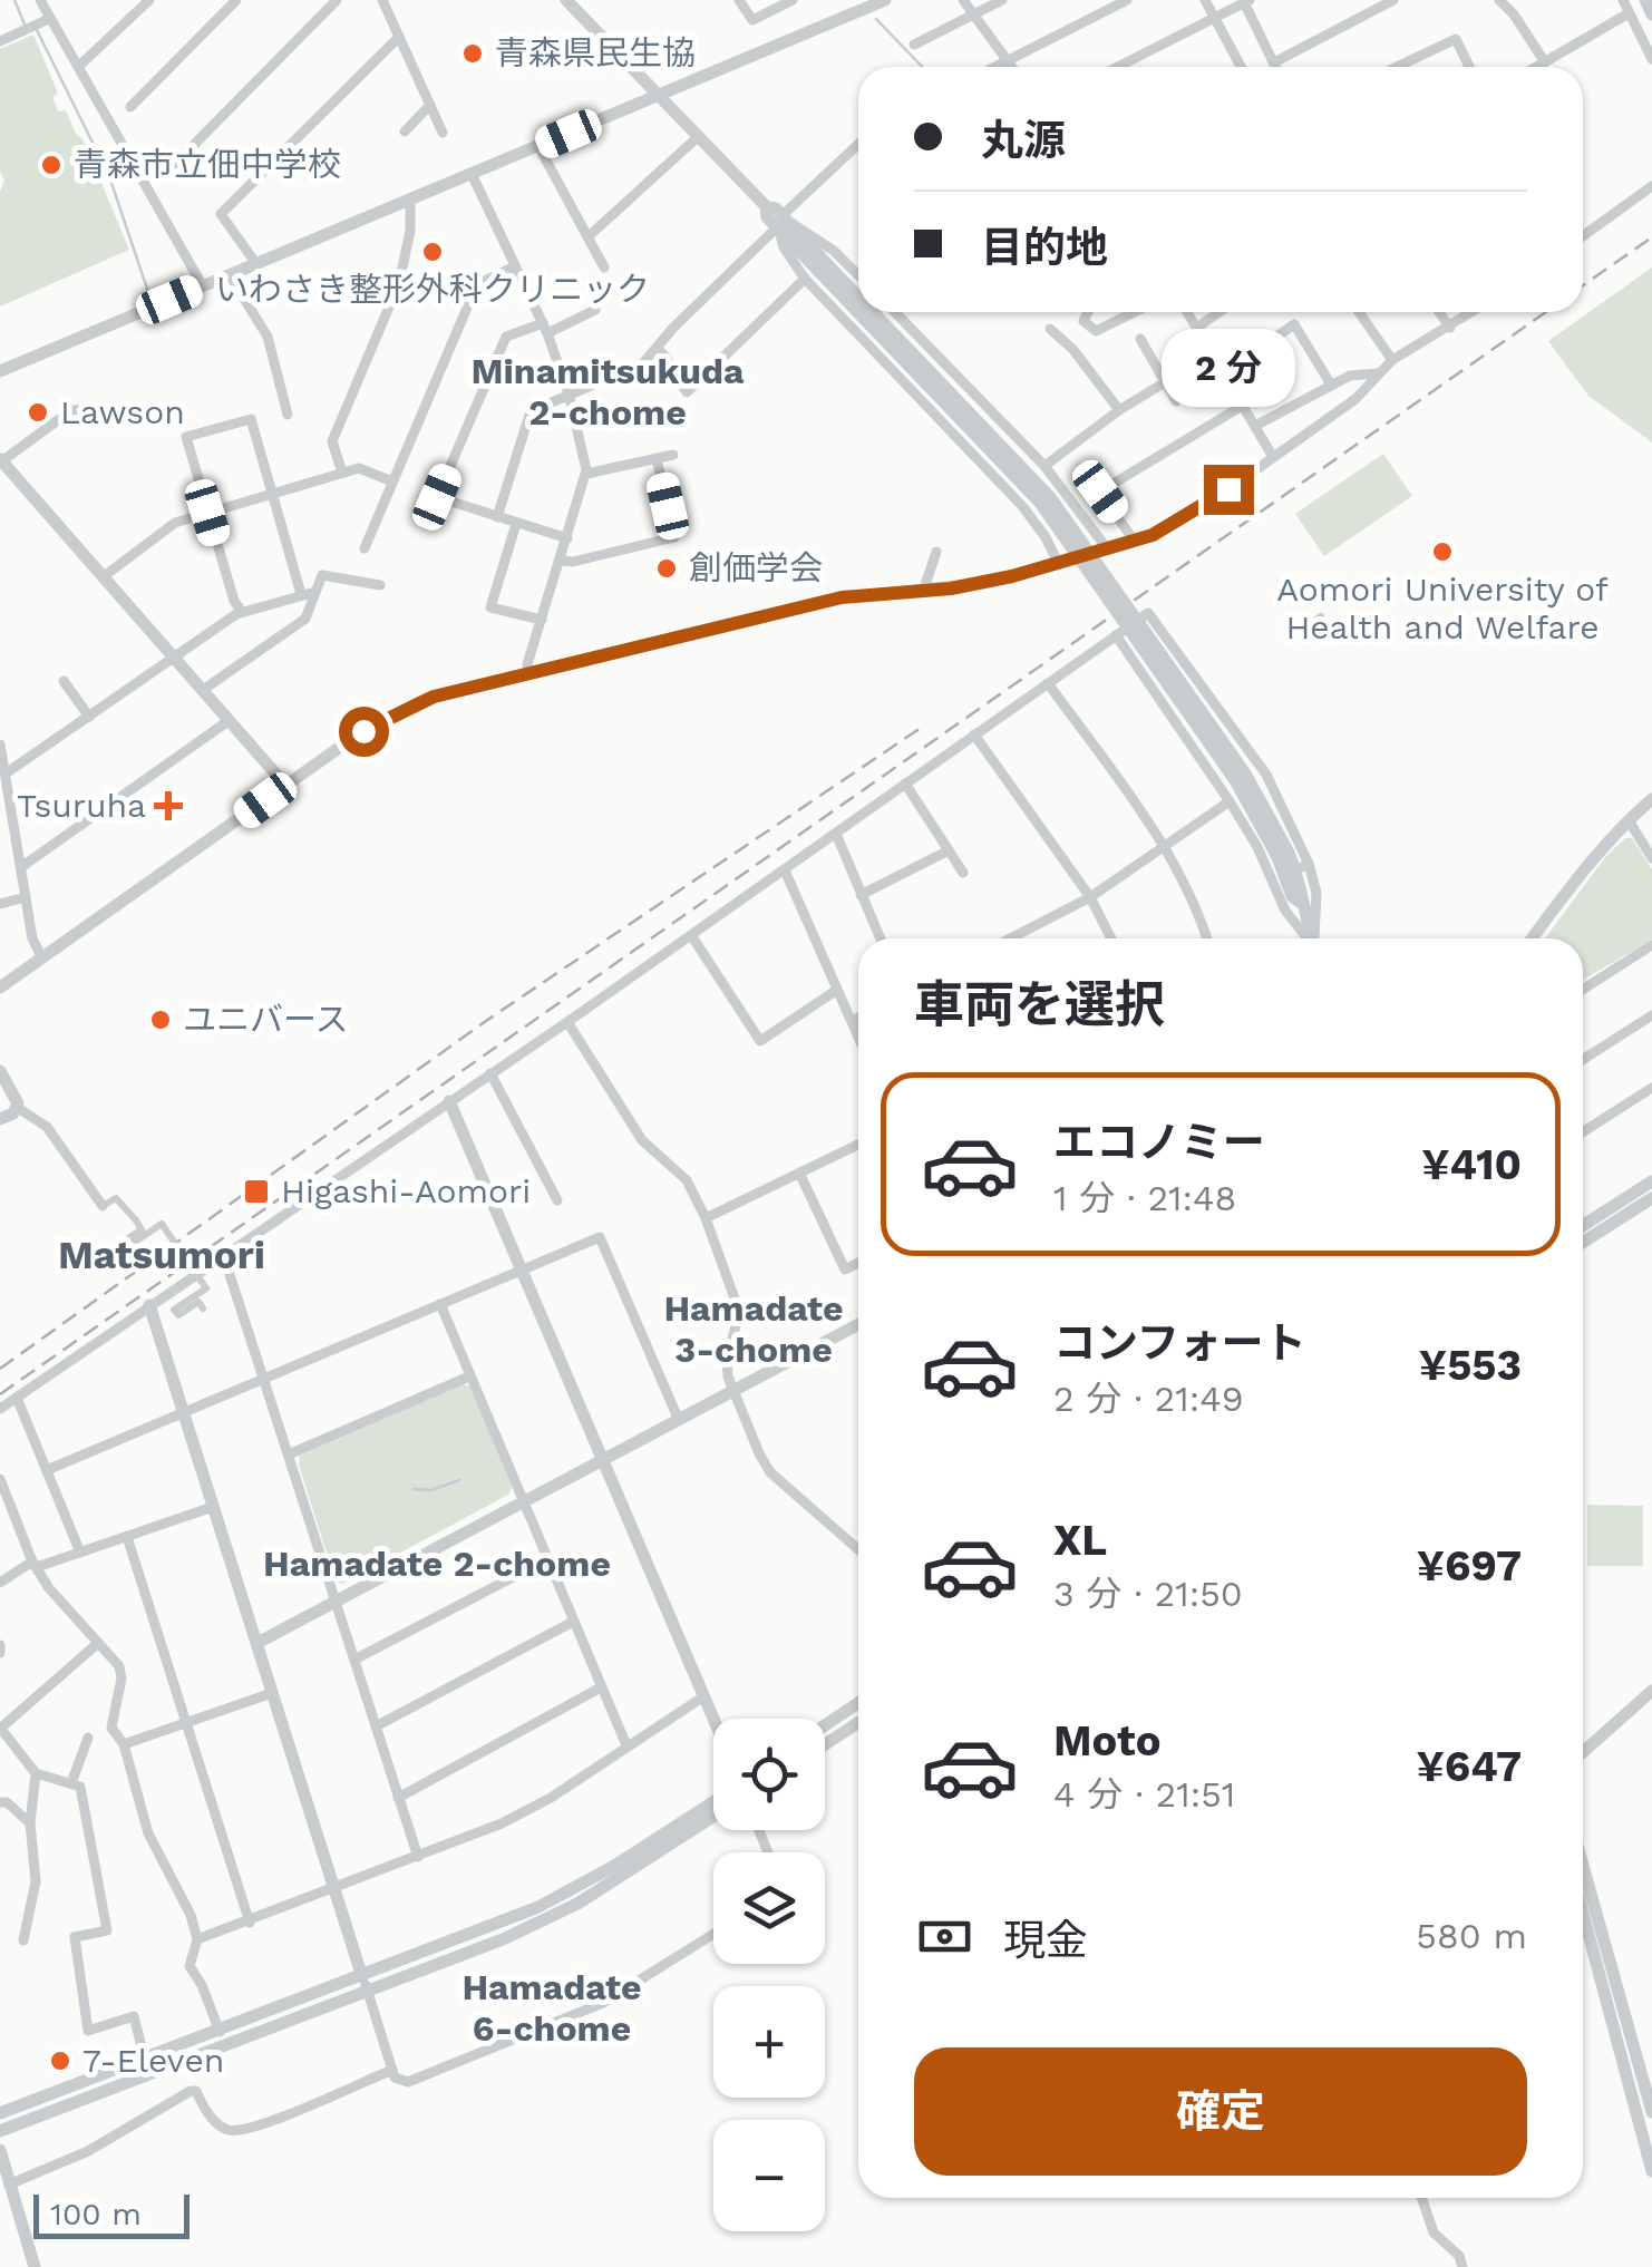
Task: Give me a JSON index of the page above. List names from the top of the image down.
{
  "districts": [
    "Minamitsukuda 2-chome",
    "Matsumori",
    "Hamadate 3-chome",
    "Hamadate 2-chome",
    "Hamadate 6-chome"
  ],
  "places": {
    "other": [
      "青森県民生協",
      "青森市立佃中学校",
      "いわさき整形外科クリニック",
      "Lawson",
      "Aomori University of Health and Welfare",
      "創価学会",
      "ユニバース",
      "7-Eleven"
    ],
    "health": ["Tsuruha"],
    "transit": ["Higashi-Aomori"]
  },
  "scale_bar": "100 m",
  "page": {
    "banner": ["丸源", "目的地"],
    "bubble": "2 分",
    "heading": "車両を選択",
    "list": [
      {
        "name": "エコノミー",
        "note": "1 分 · 21:48",
        "value": "¥410"
      },
      {
        "name": "コンフォート",
        "note": "2 分 · 21:49",
        "value": "¥553"
      },
      {
        "name": "XL",
        "note": "3 分 · 21:50",
        "value": "¥697"
      },
      {
        "name": "Moto",
        "note": "4 分 · 21:51",
        "value": "¥647"
      }
    ],
    "map_buttons": ["+", "−"],
    "pay": ["現金", "580 m"],
    "buttons": "確定",
    "scale": "100 m"
  }
}
